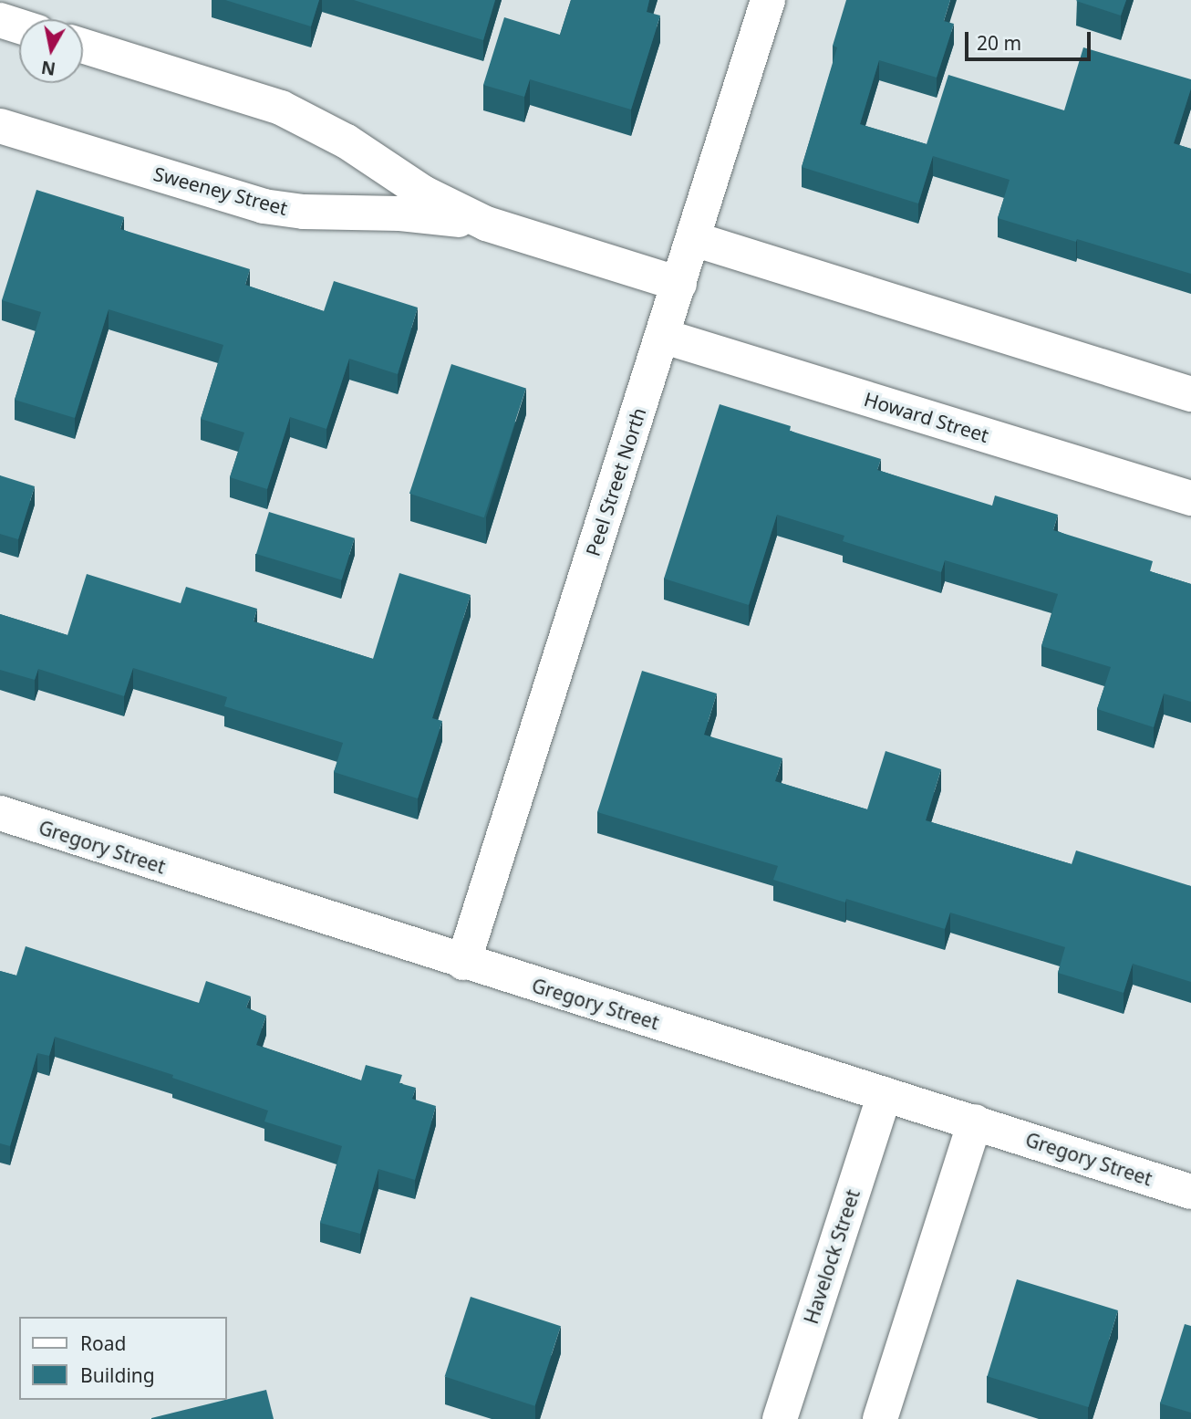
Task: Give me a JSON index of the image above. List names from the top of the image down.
{
  "streets": {
    "street": [
      "Sweeney Street",
      "Howard Street",
      "Peel Street North",
      "Gregory Street",
      "Havelock Street"
    ]
  },
  "crossings": [
    ["Sweeney Street", "Peel Street North"],
    ["Howard Street", "Peel Street North"],
    ["Peel Street North", "Gregory Street"],
    ["Gregory Street", "Havelock Street"]
  ],
  "legend": ["Road", "Building"],
  "scale_bar": "20 m",
  "north": "bottom"
}
